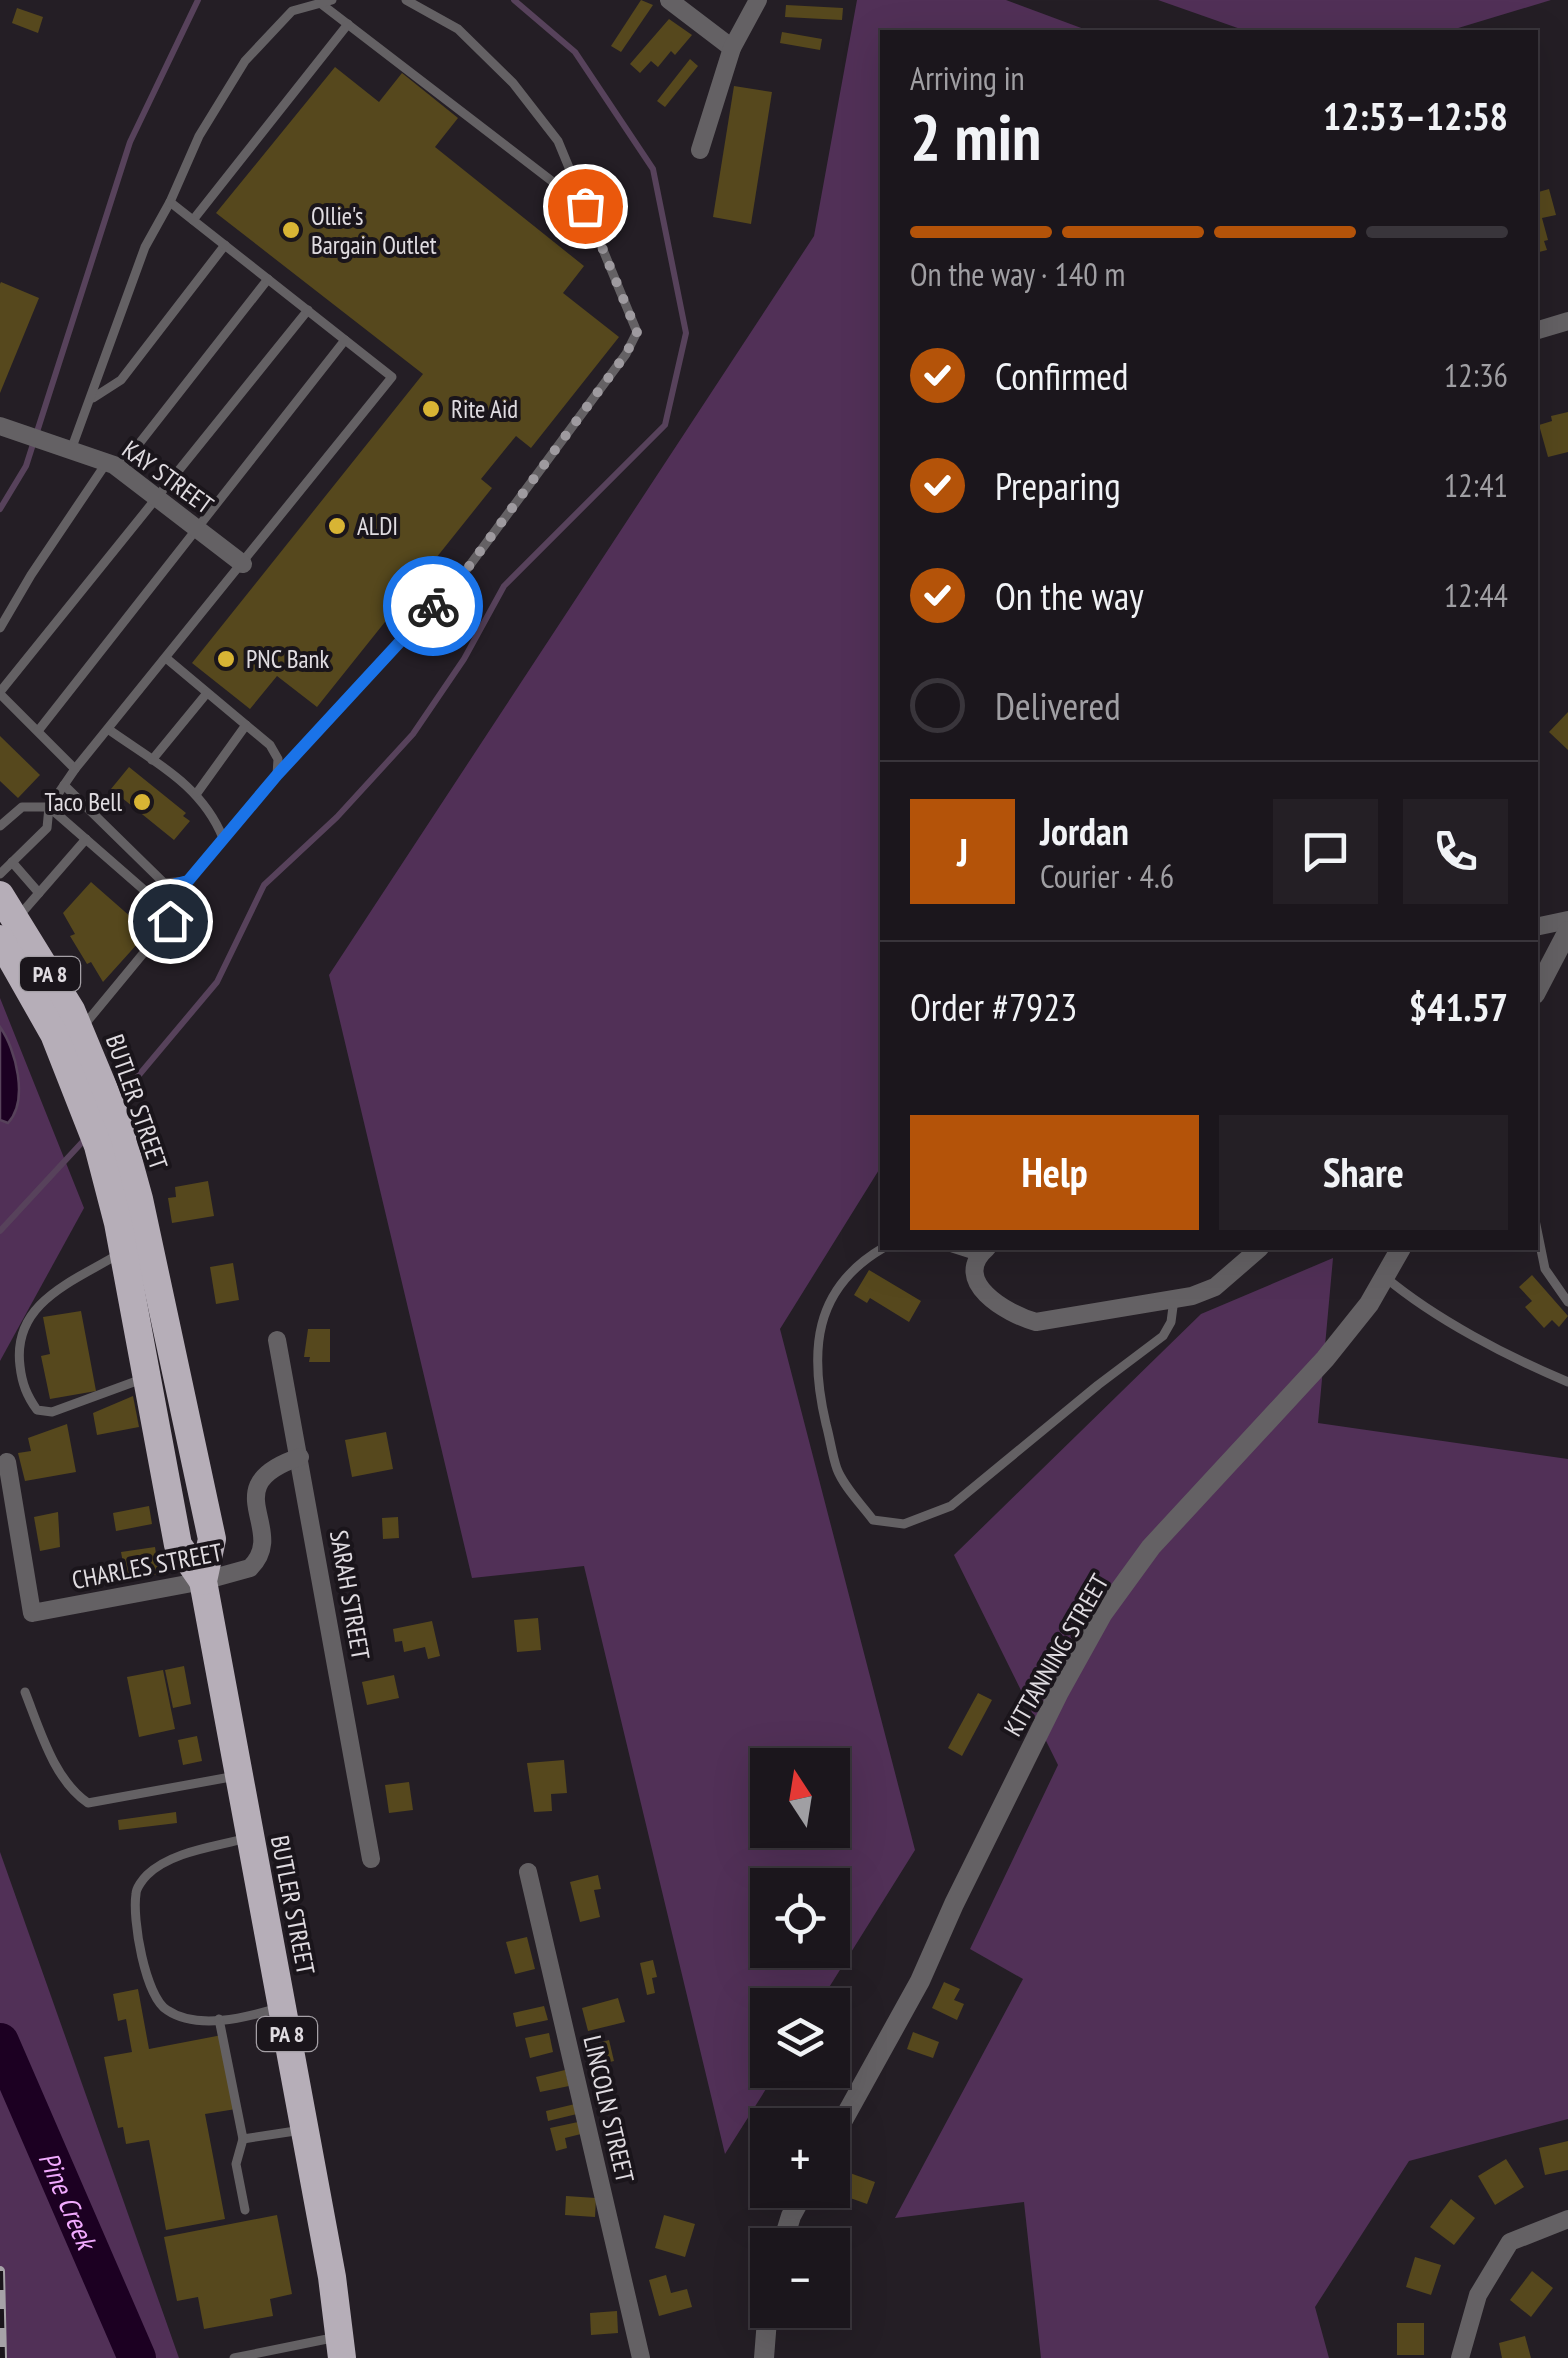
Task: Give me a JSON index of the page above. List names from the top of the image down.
{
  "streets": {
    "highway": ["PA 8", "BUTLER STREET"],
    "street": [
      "KAY STREET",
      "CHARLES STREET",
      "SARAH STREET",
      "KITTANNING STREET",
      "LINCOLN STREET"
    ]
  },
  "crossings": [
    ["BUTLER STREET", "CHARLES STREET"],
    ["CHARLES STREET", "SARAH STREET"]
  ],
  "water": ["Pine Creek"],
  "places": [
    "Ollie's Bargain Outlet",
    "Rite Aid",
    "ALDI",
    "PNC Bank",
    "Taco Bell"
  ],
  "north": "top",
  "page": {
    "heading": ["2 min", "Arriving in", "12:53–12:58"],
    "panel": [
      "Jordan",
      "Courier · 4.6",
      "Order #7923",
      "$41.57"
    ],
    "bar": "On the way · 140 m",
    "list": [
      ["Confirmed", "12:36"],
      ["Preparing", "12:41"],
      ["On the way", "12:44"],
      "Delivered"
    ],
    "round": "J",
    "buttons": ["Help", "Share"],
    "map_buttons": ["+", "−"]
  }
}
